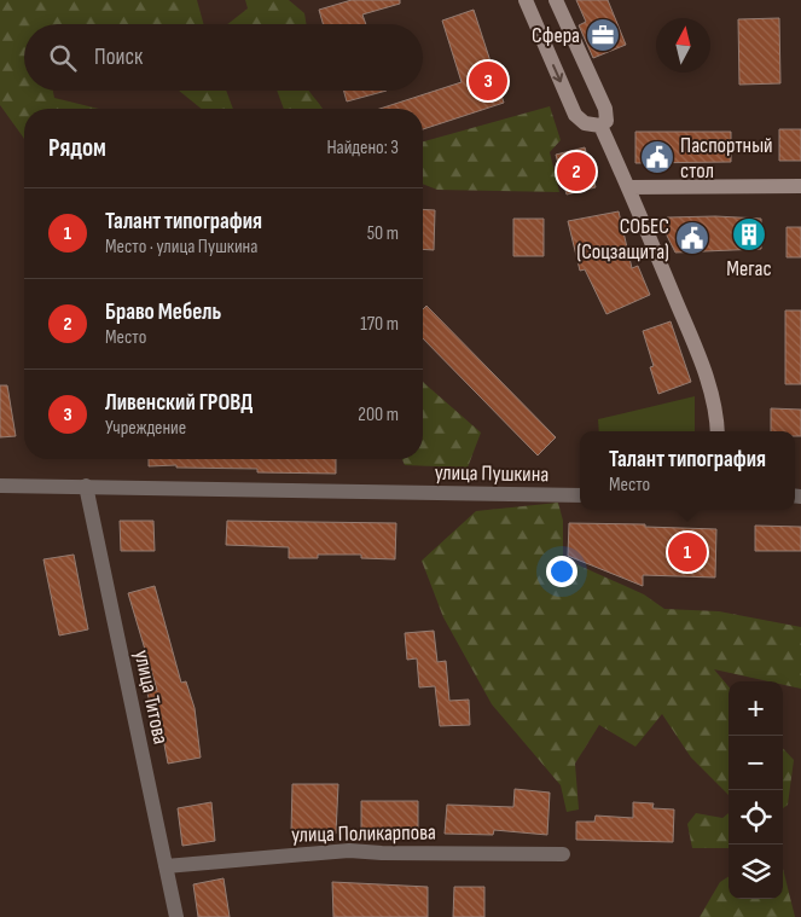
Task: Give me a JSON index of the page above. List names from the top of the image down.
{
  "streets": {
    "street": ["улица Пушкина", "улица Титова", "улица Поликарпова"]
  },
  "crossings": [
    ["улица Пушкина", "улица Титова"],
    ["улица Титова", "улица Поликарпова"]
  ],
  "places": {
    "office": ["Сфера"],
    "public building": ["Паспортный стол", "СОБЕС (Соцзащита)"],
    "building": ["Мегас"]
  },
  "north": "top",
  "page": {
    "search": "Поиск",
    "pins": ["3", "2", "1"],
    "heading": ["Рядом", "Найдено: 3"],
    "list": [
      {
        "mark": "1",
        "name": "Талант типография",
        "note": "Место · улица Пушкина",
        "value": "50 m"
      },
      {
        "mark": "2",
        "name": "Браво Мебель",
        "note": "Место",
        "value": "170 m"
      },
      {
        "mark": "3",
        "name": "Ливенский ГРОВД",
        "note": "Учреждение",
        "value": "200 m"
      }
    ],
    "popup": ["Талант типография", "Место"],
    "map_buttons": ["+", "−"]
  }
}
